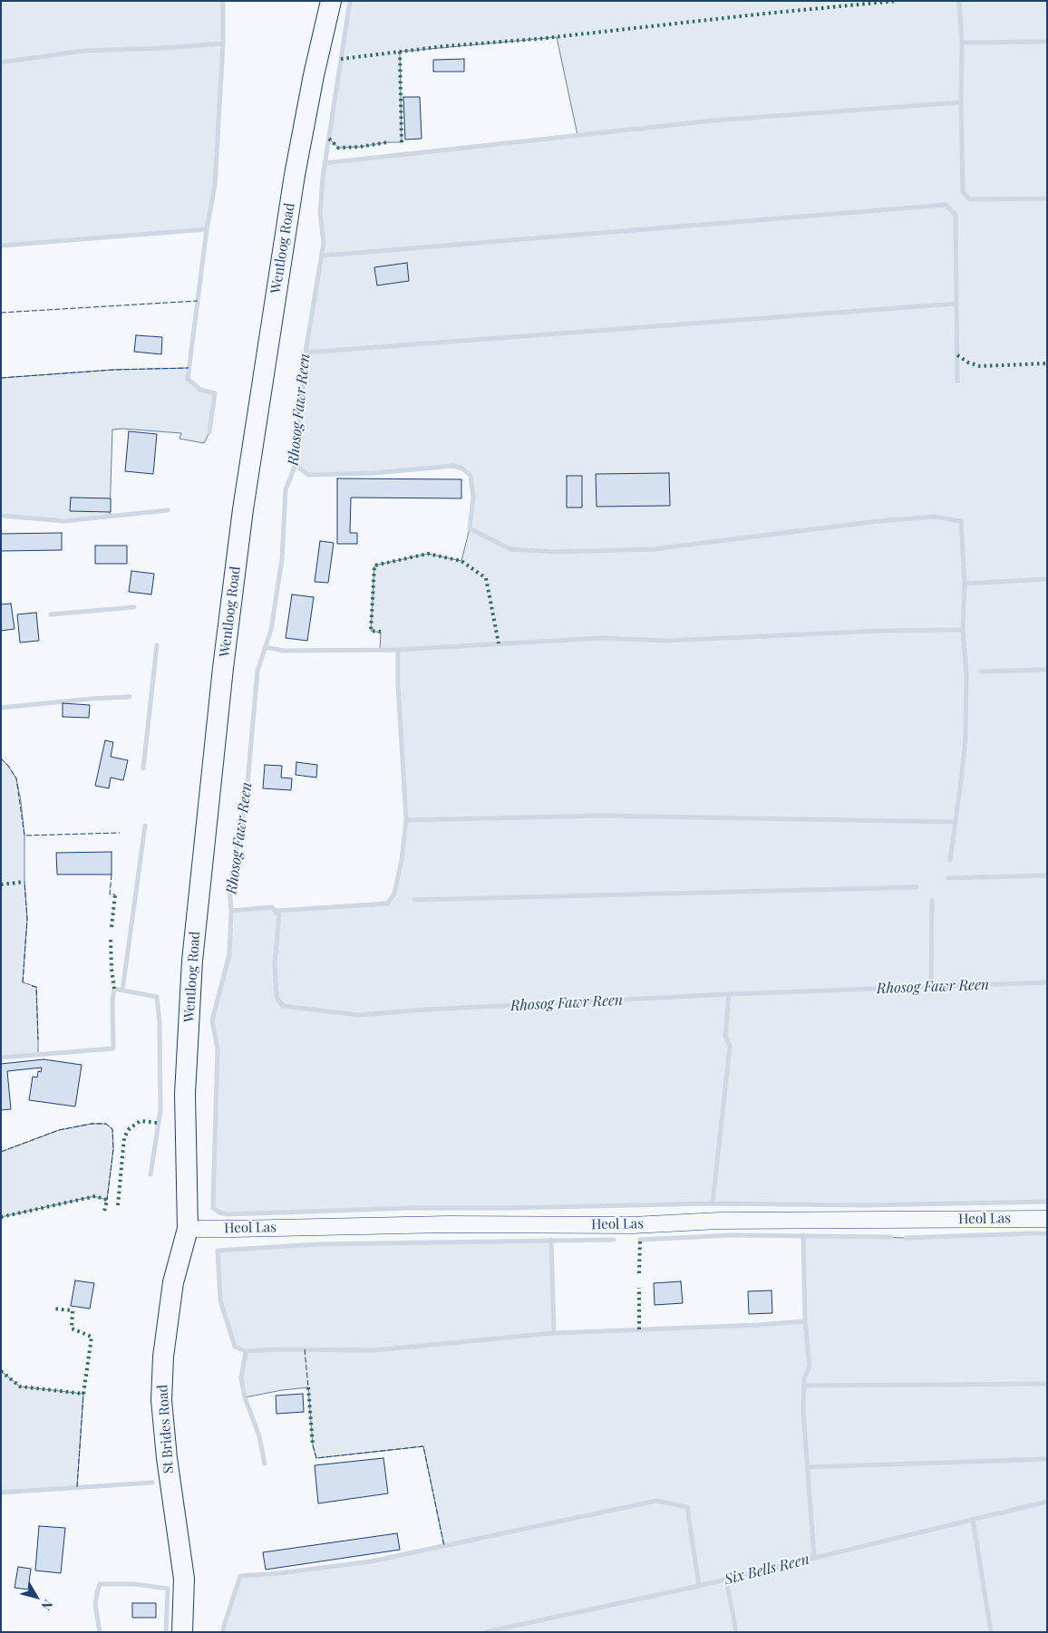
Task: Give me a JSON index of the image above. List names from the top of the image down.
{
  "streets": {
    "main road": ["Wentloog Road", "St Brides Road"],
    "street": ["Heol Las"]
  },
  "crossings": [
    ["Wentloog Road", "Heol Las"],
    ["Wentloog Road", "St Brides Road"],
    ["Heol Las", "St Brides Road"]
  ],
  "water": ["Rhosog Fawr Reen", "Six Bells Reen"],
  "north": "bottom right"
}
